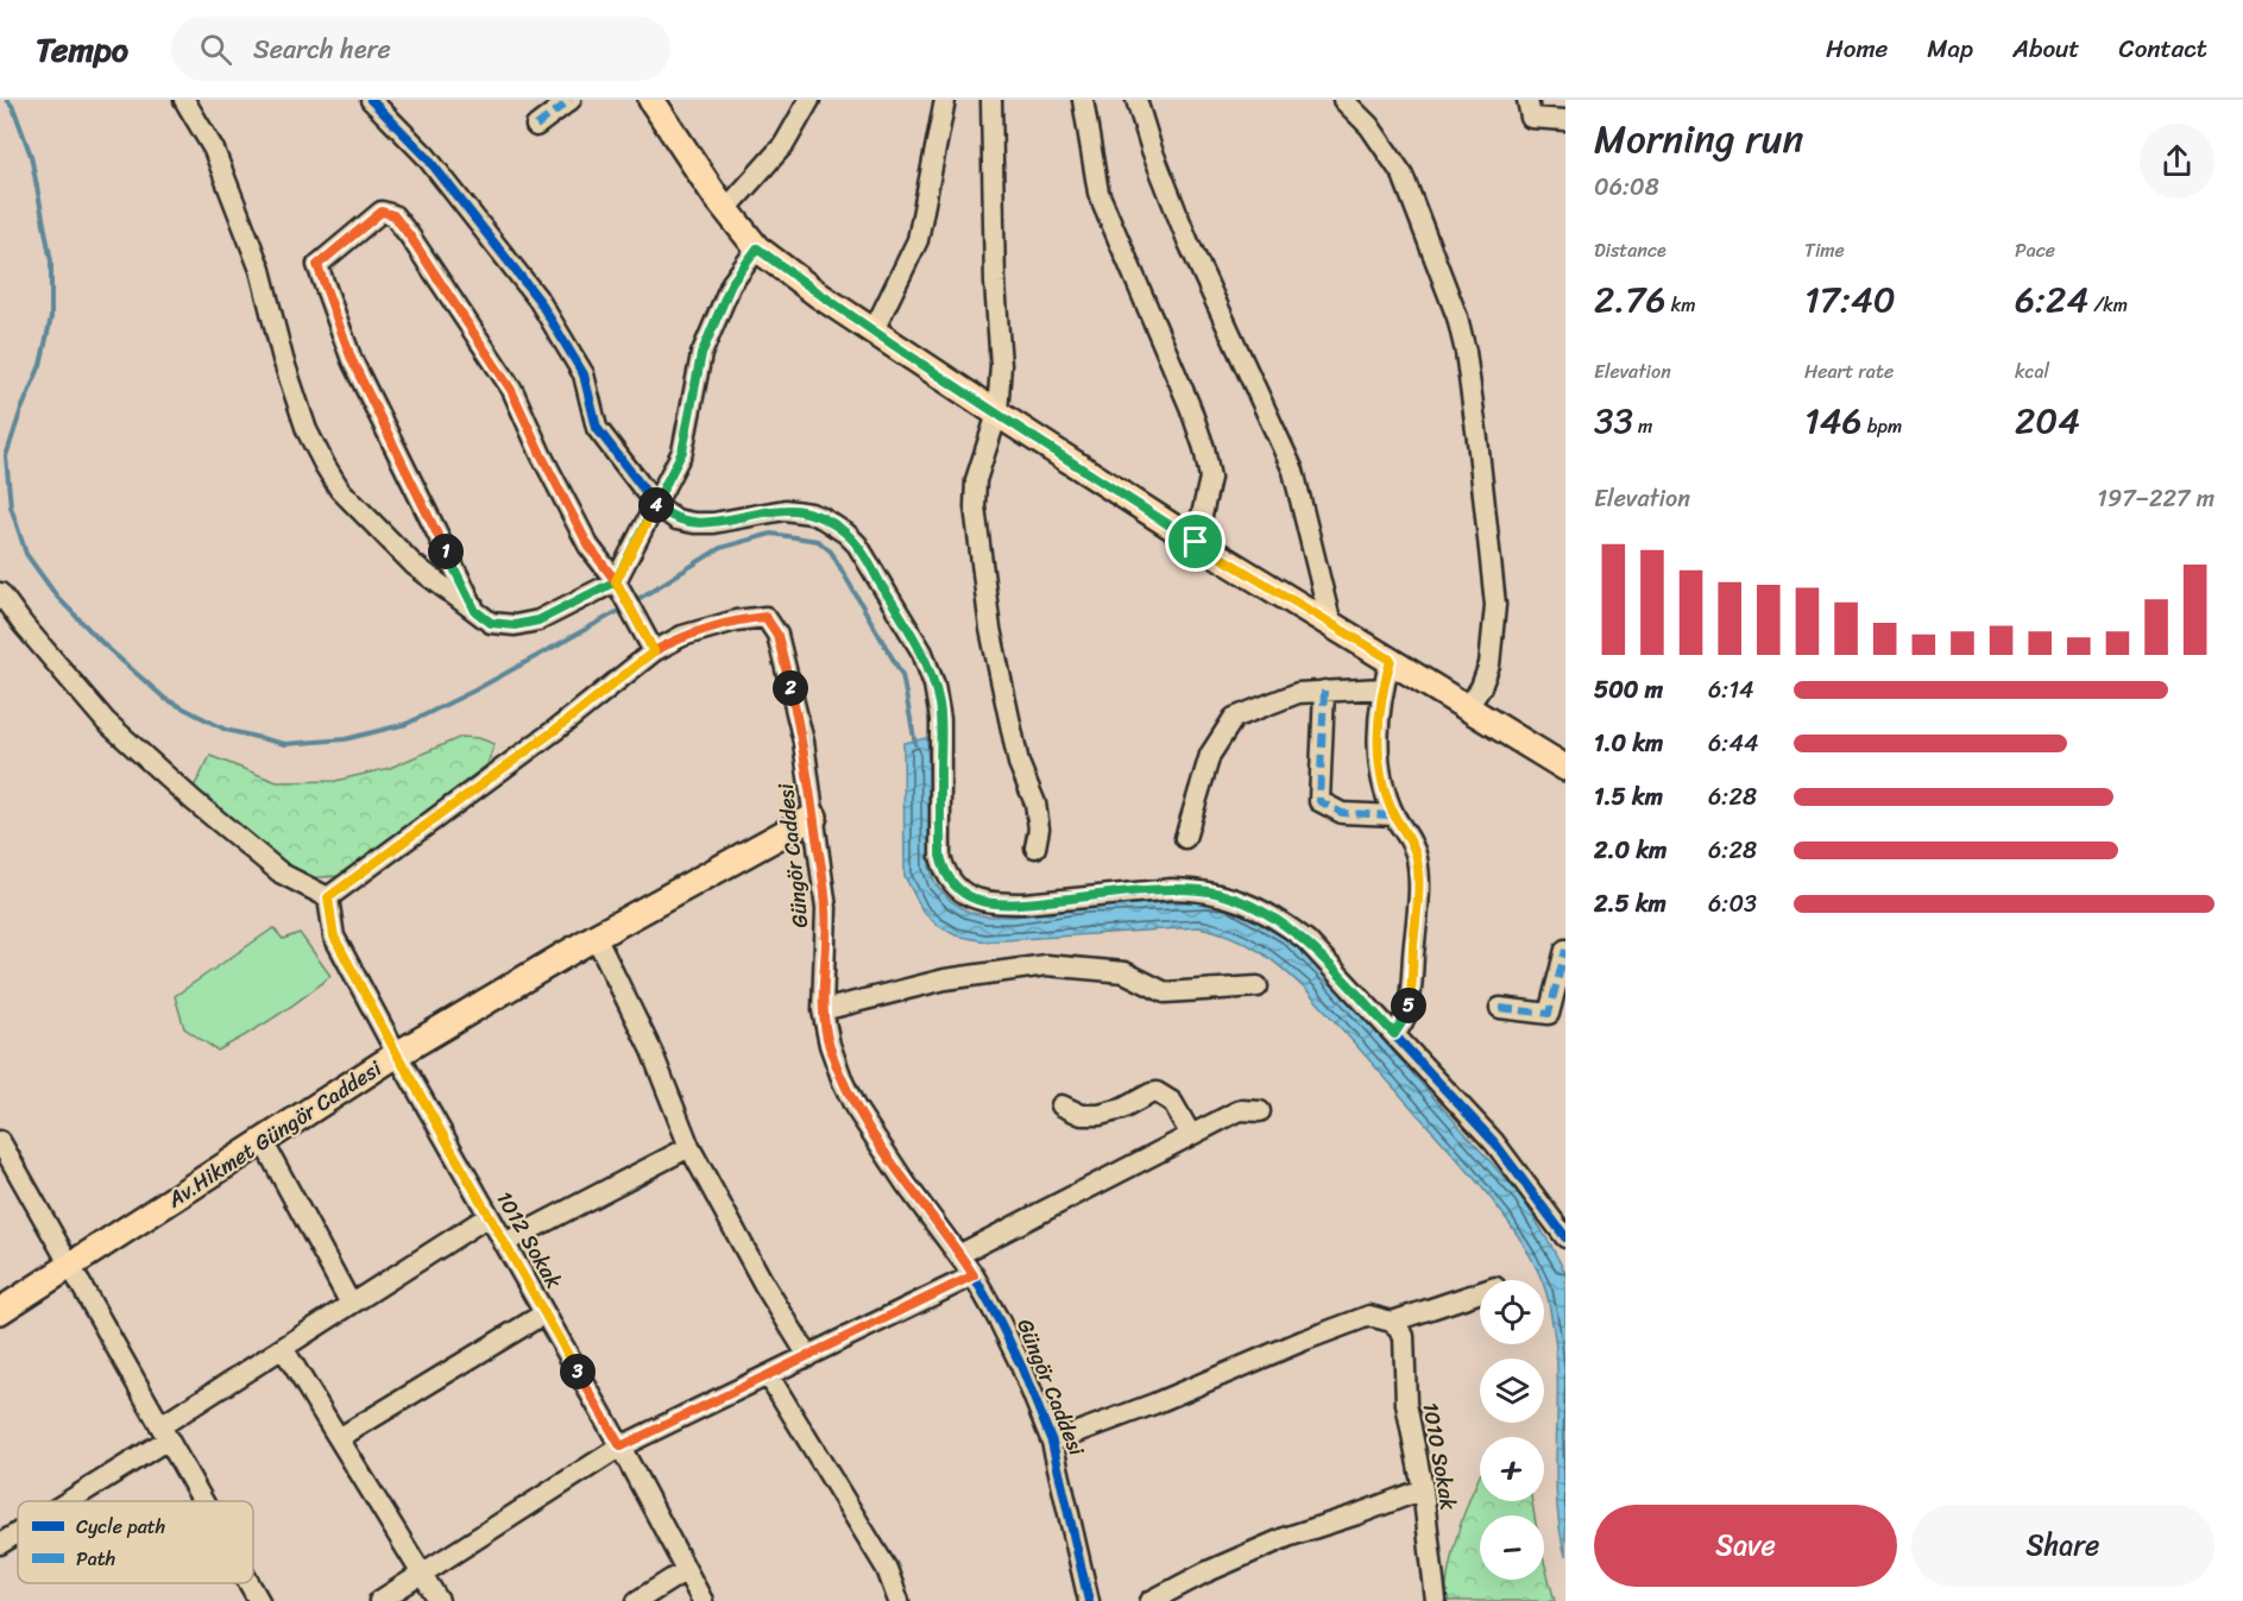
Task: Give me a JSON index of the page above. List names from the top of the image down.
{
  "streets": {
    "main road": ["Av.Hikmet Güngör Caddesi"],
    "street": ["Güngör Caddesi", "1012 Sokak", "1010 Sokak"]
  },
  "crossings": [
    ["Güngör Caddesi", "Av.Hikmet Güngör Caddesi"],
    ["Güngör Caddesi", "1012 Sokak"],
    ["Av.Hikmet Güngör Caddesi", "1012 Sokak"]
  ],
  "legend": ["Cycle path", "Path"],
  "page": {
    "header": "Tempo",
    "search": "Search here",
    "nav": [
      "Home",
      "Map",
      "About",
      "Contact"
    ],
    "heading": ["Morning run", "06:08"],
    "stats": [
      ["Distance", "2.76 km"],
      ["Time", "17:40"],
      ["Pace", "6:24 /km"],
      ["Elevation", "33 m"],
      ["Heart rate", "146 bpm"],
      ["kcal", "204"]
    ],
    "chart": ["Elevation", "197–227 m"],
    "pins": [
      "4",
      "1",
      "2",
      "5",
      "3"
    ],
    "list": [
      {
        "name": "500 m",
        "note": "6:14"
      },
      {
        "name": "1.0 km",
        "note": "6:44"
      },
      {
        "name": "1.5 km",
        "note": "6:28"
      },
      {
        "name": "2.0 km",
        "note": "6:28"
      },
      {
        "name": "2.5 km",
        "note": "6:03"
      }
    ],
    "map_buttons": ["+", "−"],
    "buttons": ["Save", "Share"]
  }
}
